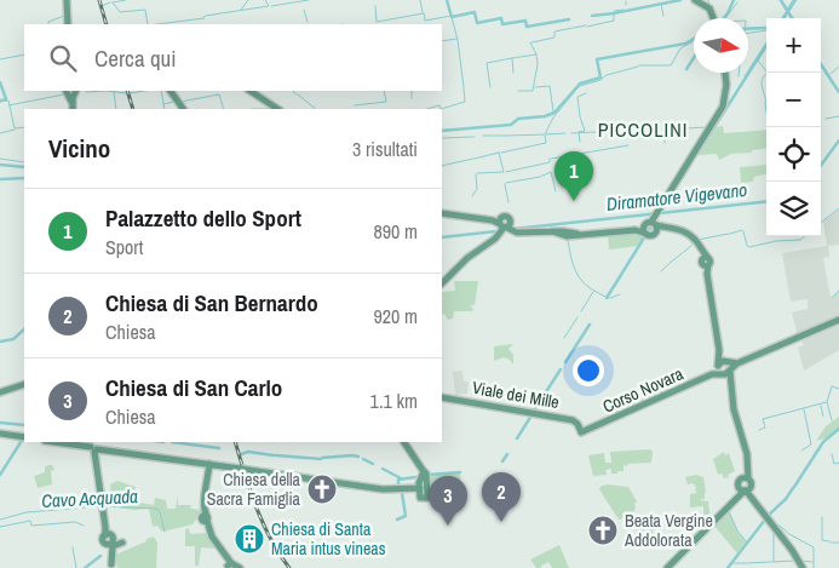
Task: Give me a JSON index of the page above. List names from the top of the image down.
{
  "streets": {
    "main road": ["Corso Novara", "Viale dei Mille"]
  },
  "crossings": [
    ["Corso Novara", "Viale dei Mille"]
  ],
  "districts": ["PICCOLINI"],
  "water": ["Diramatore Vigevano", "Cavo Acquada"],
  "places": {
    "church": ["Chiesa della Sacra Famiglia", "Beata Vergine Addolorata"],
    "building": ["Chiesa di Santa Maria intus vineas"]
  },
  "north": "right",
  "page": {
    "map_buttons": ["+", "−"],
    "search": "Cerca qui",
    "heading": ["Vicino", "3 risultati"],
    "pins": ["1", "2", "3"],
    "list": [
      {
        "mark": "1",
        "name": "Palazzetto dello Sport",
        "note": "Sport",
        "value": "890 m"
      },
      {
        "mark": "2",
        "name": "Chiesa di San Bernardo",
        "note": "Chiesa",
        "value": "920 m"
      },
      {
        "mark": "3",
        "name": "Chiesa di San Carlo",
        "note": "Chiesa",
        "value": "1.1 km"
      }
    ]
  }
}
